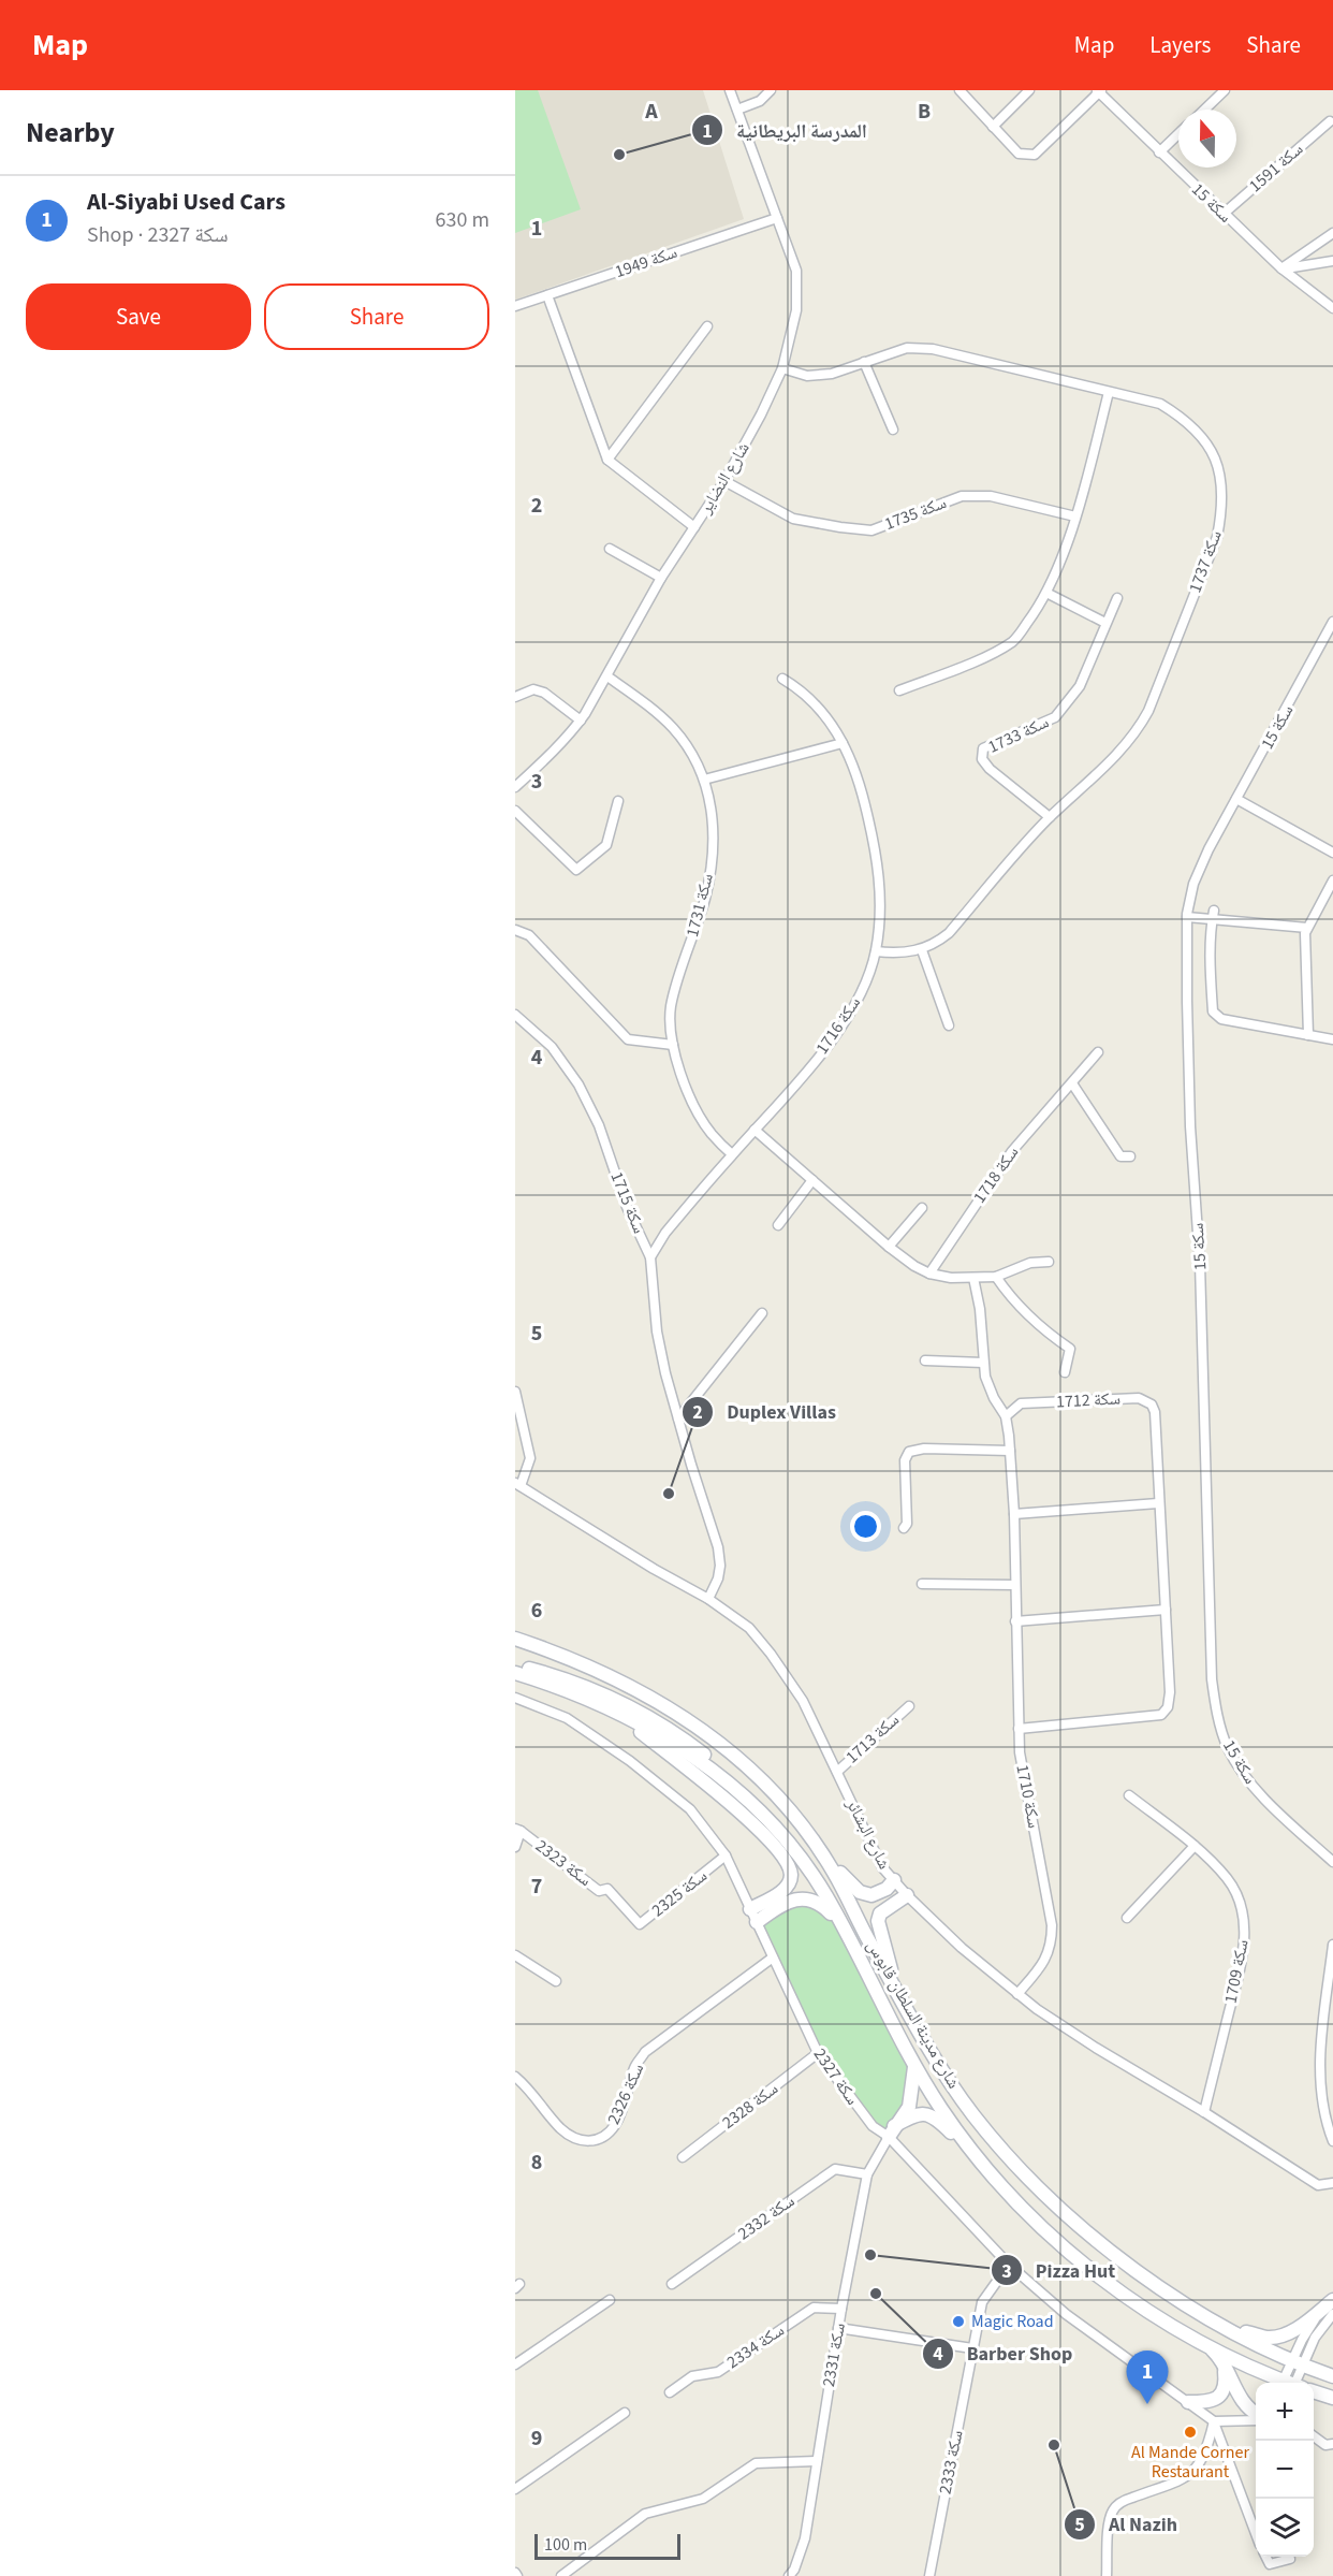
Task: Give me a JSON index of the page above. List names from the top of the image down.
{
  "streets": {
    "main road": ["شارع مدينة السلطان قابوس"],
    "street": [
      "سكة 1591",
      "سكة 15",
      "سكة 1949",
      "شارع النضاير",
      "سكة 1735",
      "سكة 1737",
      "سكة 1733",
      "سكة 1731",
      "سكة 1716",
      "سكة 1718",
      "سكة 1715",
      "سكة 1712",
      "سكة 1713",
      "سكة 1710",
      "شارع البشائر",
      "سكة 2323",
      "سكة 2325",
      "سكة 1709",
      "سكة 2327",
      "سكة 2326",
      "سكة 2328",
      "سكة 2332",
      "سكة 2334",
      "سكة 2331",
      "سكة 2333"
    ]
  },
  "crossings": [
    ["سكة 1591", "سكة 15"],
    ["سكة 1949", "شارع النضاير"],
    ["شارع النضاير", "سكة 1735"],
    ["شارع النضاير", "سكة 1737"],
    ["شارع النضاير", "سكة 1731"],
    ["سكة 1737", "سكة 1733"],
    ["سكة 1737", "سكة 1716"],
    ["سكة 1731", "سكة 1716"],
    ["سكة 1716", "سكة 1715"],
    ["سكة 1715", "شارع البشائر"],
    ["سكة 1712", "سكة 1710"],
    ["سكة 1713", "شارع البشائر"],
    ["سكة 1710", "شارع البشائر"],
    ["شارع البشائر", "سكة 1709"],
    ["سكة 2323", "سكة 2325"],
    ["سكة 2325", "سكة 2327"],
    ["سكة 2327", "سكة 2326"],
    ["سكة 2327", "سكة 2328"],
    ["سكة 2327", "سكة 2331"],
    ["سكة 2327", "سكة 2333"],
    ["سكة 2332", "سكة 2331"],
    ["سكة 2334", "سكة 2331"]
  ],
  "places": [
    "المدرسة البريطانية",
    "Duplex Villas",
    "Pizza Hut",
    "Barber Shop",
    "Magic Road",
    "Al Mande Corner Restaurant",
    "Al Nazih"
  ],
  "scale_bar": "100 m",
  "north": "top",
  "page": {
    "header": "Map",
    "nav": ["Map", "Layers", "Share"],
    "heading": "Nearby",
    "list": [
      {
        "mark": "1",
        "name": "Al-Siyabi Used Cars",
        "note": "Shop · سكة 2327",
        "value": "630 m"
      }
    ],
    "buttons": ["Save", "Share"],
    "pins": "1",
    "map_buttons": ["+", "−"],
    "scale": "100 m"
  },
  "grid": {
    "columns": ["A", "B"],
    "rows": [
      "1",
      "2",
      "3",
      "4",
      "5",
      "6",
      "7",
      "8",
      "9"
    ]
  }
}
